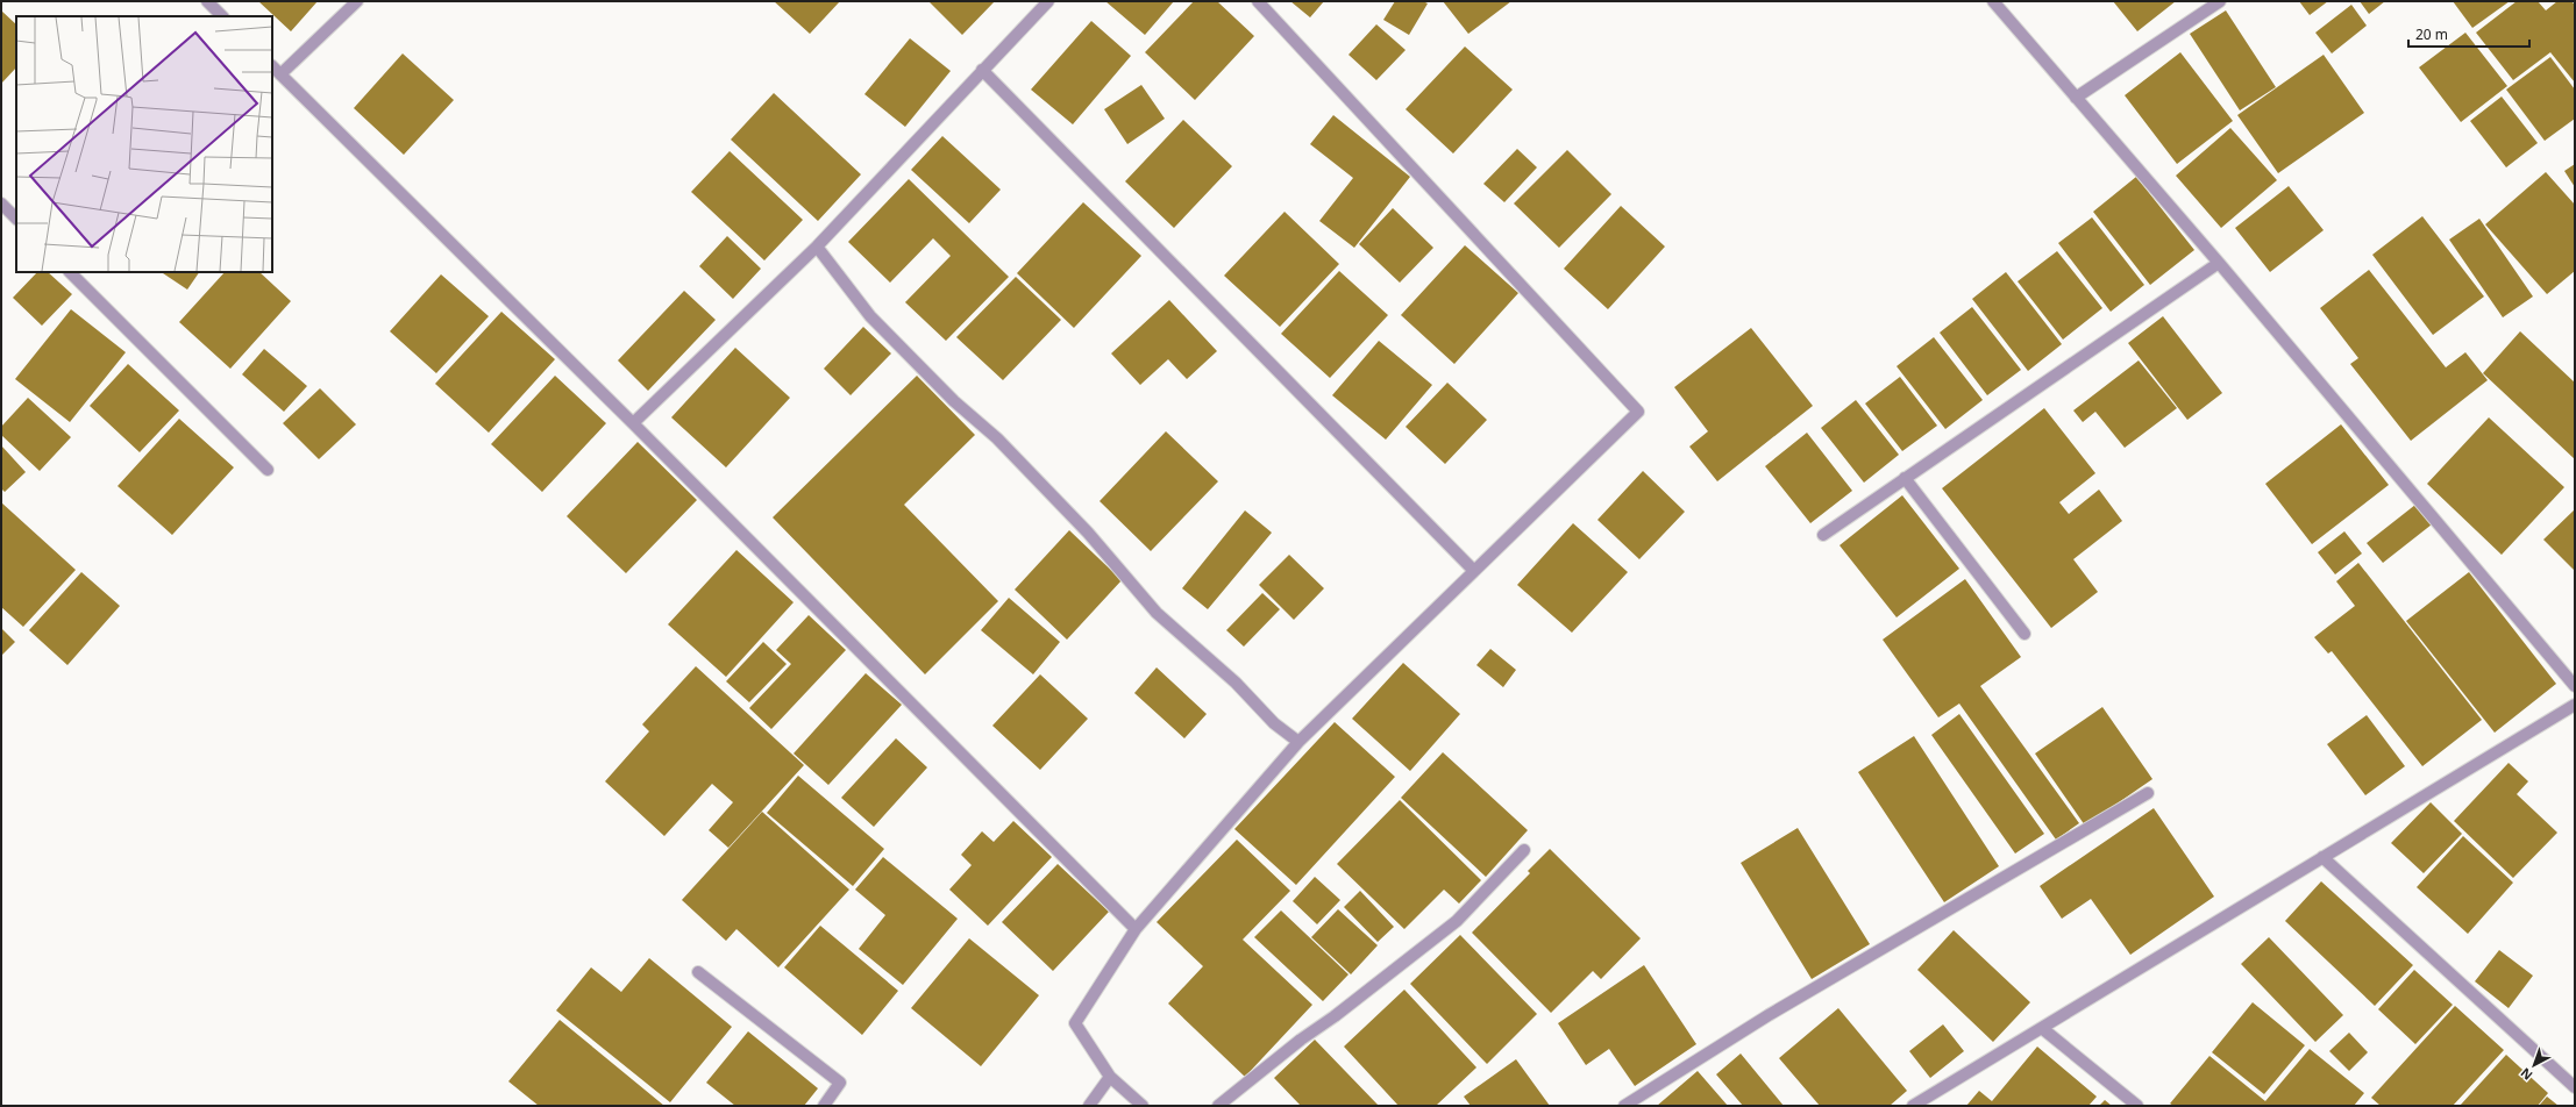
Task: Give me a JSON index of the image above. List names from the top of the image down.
{
  "scale_bar": "20 m",
  "north": "bottom left"
}
